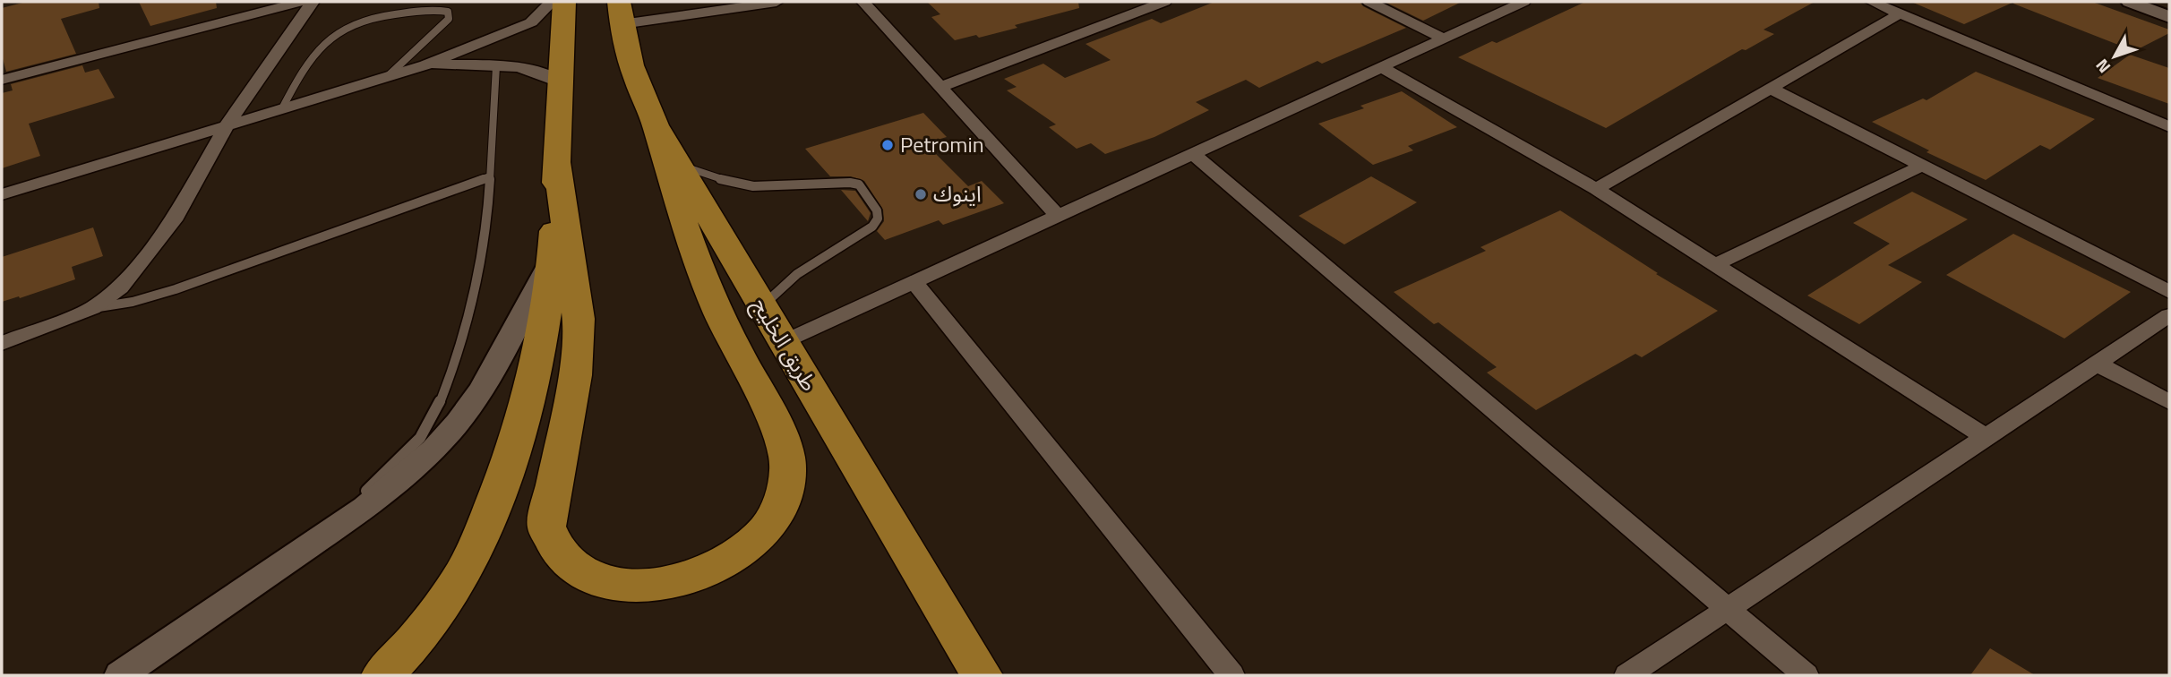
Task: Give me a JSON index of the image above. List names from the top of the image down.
{
  "streets": {
    "main road": ["طريق الخليج"]
  },
  "places": ["Petromin", "اينوك"],
  "north": "bottom left"
}
